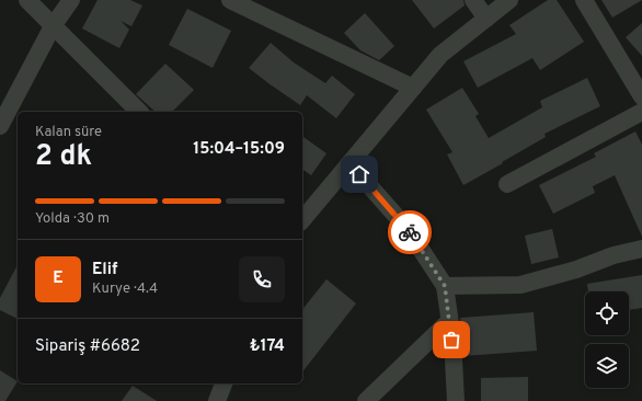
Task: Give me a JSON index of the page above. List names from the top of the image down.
{
  "page": {
    "heading": ["2 dk", "Kalan süre", "15:04–15:09"],
    "panel": [
      "Elif",
      "Kurye · 4.4",
      "Sipariş #6682",
      "₺174"
    ],
    "bar": "Yolda · 30 m",
    "round": "E"
  }
}
